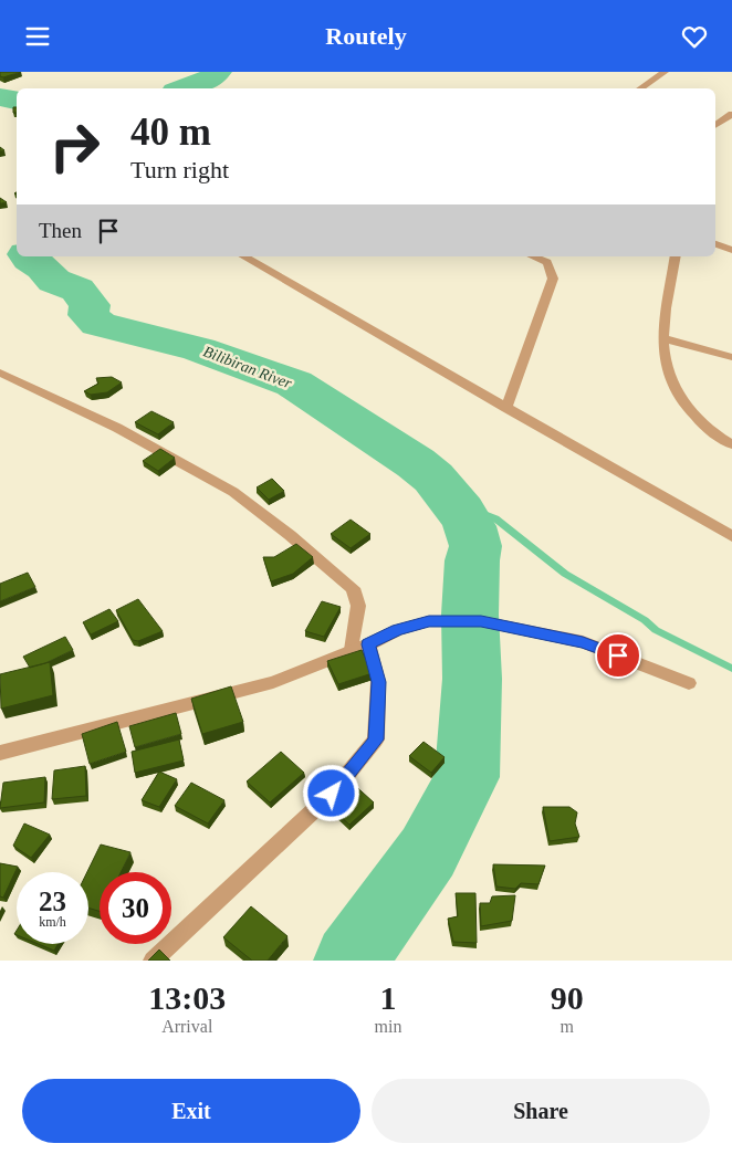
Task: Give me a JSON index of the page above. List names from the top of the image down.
{
  "water": ["Bilibiran River"],
  "page": {
    "header": "Routely",
    "turn": ["40 m", "Turn right"],
    "then": "Then",
    "speed": "23 km/h",
    "limit": "30",
    "eta": [
      "13:03",
      "Arrival",
      "1",
      "min",
      "90",
      "m"
    ],
    "buttons": ["Exit", "Share"]
  }
}
